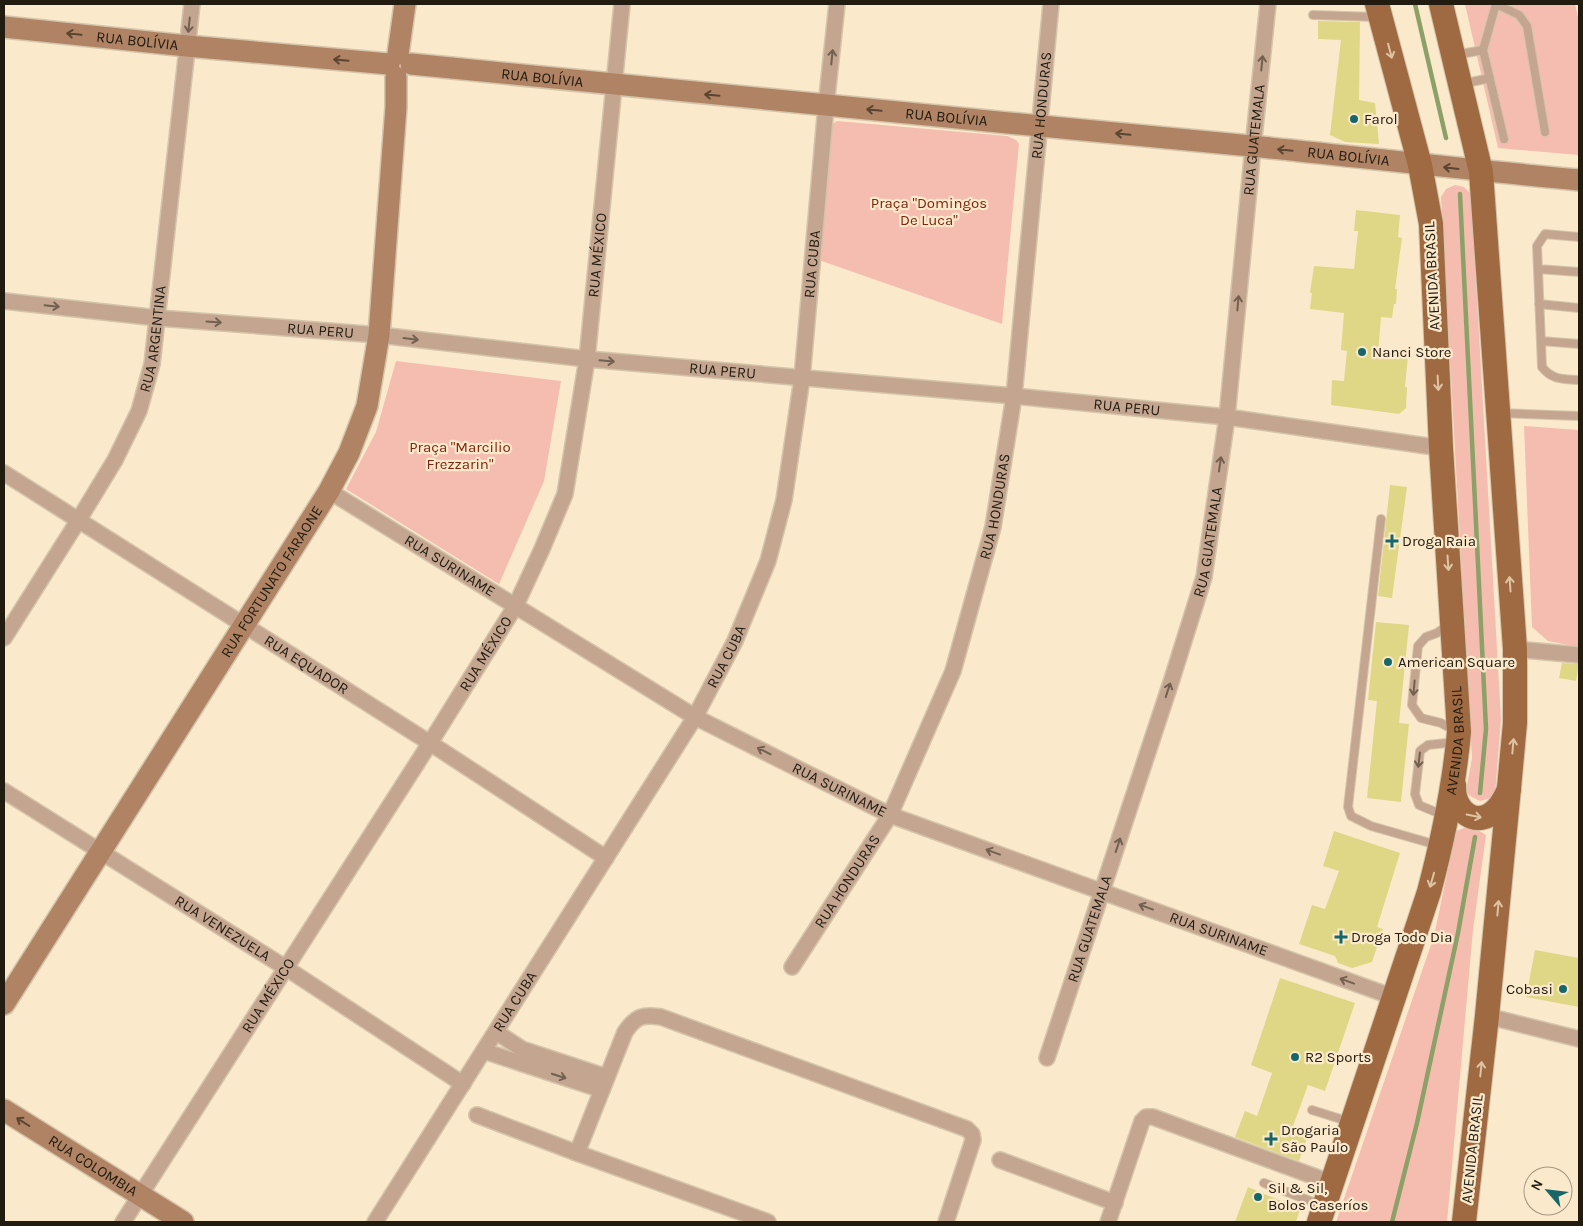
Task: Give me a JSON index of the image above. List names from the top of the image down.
{
  "streets": {
    "main road": [
      "RUA BOLÍVIA",
      "AVENIDA BRASIL",
      "RUA FORTUNATO FARAONE",
      "RUA COLOMBIA"
    ],
    "street": [
      "RUA HONDURAS",
      "RUA GUATEMALA",
      "RUA MÉXICO",
      "RUA CUBA",
      "RUA PERU",
      "RUA ARGENTINA",
      "RUA SURINAME",
      "RUA EQUADOR",
      "RUA VENEZUELA"
    ]
  },
  "crossings": [
    ["RUA BOLÍVIA", "RUA HONDURAS"],
    ["RUA BOLÍVIA", "RUA GUATEMALA"],
    ["RUA BOLÍVIA", "RUA MÉXICO"],
    ["RUA BOLÍVIA", "RUA CUBA"],
    ["RUA BOLÍVIA", "AVENIDA BRASIL"],
    ["RUA BOLÍVIA", "RUA ARGENTINA"],
    ["RUA BOLÍVIA", "RUA FORTUNATO FARAONE"],
    ["RUA HONDURAS", "RUA PERU"],
    ["RUA HONDURAS", "RUA SURINAME"],
    ["RUA GUATEMALA", "RUA PERU"],
    ["RUA GUATEMALA", "RUA SURINAME"],
    ["RUA MÉXICO", "RUA PERU"],
    ["RUA MÉXICO", "RUA SURINAME"],
    ["RUA MÉXICO", "RUA EQUADOR"],
    ["RUA MÉXICO", "RUA VENEZUELA"],
    ["RUA MÉXICO", "RUA COLOMBIA"],
    ["RUA CUBA", "RUA PERU"],
    ["RUA CUBA", "RUA SURINAME"],
    ["RUA CUBA", "RUA EQUADOR"],
    ["RUA CUBA", "RUA VENEZUELA"],
    ["AVENIDA BRASIL", "RUA PERU"],
    ["AVENIDA BRASIL", "RUA SURINAME"],
    ["RUA PERU", "RUA ARGENTINA"],
    ["RUA PERU", "RUA FORTUNATO FARAONE"],
    ["RUA ARGENTINA", "RUA EQUADOR"],
    ["RUA SURINAME", "RUA FORTUNATO FARAONE"],
    ["RUA FORTUNATO FARAONE", "RUA EQUADOR"],
    ["RUA FORTUNATO FARAONE", "RUA VENEZUELA"]
  ],
  "one_way": [
    "RUA BOLÍVIA",
    "RUA GUATEMALA",
    "RUA PERU",
    "RUA SURINAME",
    "RUA COLOMBIA"
  ],
  "parks": ["Praça \"Domingos De Luca\"", "Praça \"Marcilio Frezzarin\""],
  "places": {
    "other": [
      "Farol",
      "Nanci Store",
      "American Square",
      "Cobasi",
      "R2 Sports",
      "Sil & Sil, Bolos Caseríos"
    ],
    "health": ["Droga Raia", "Droga Todo Dia", "Drogaria São Paulo"]
  },
  "north": "top left"
}
